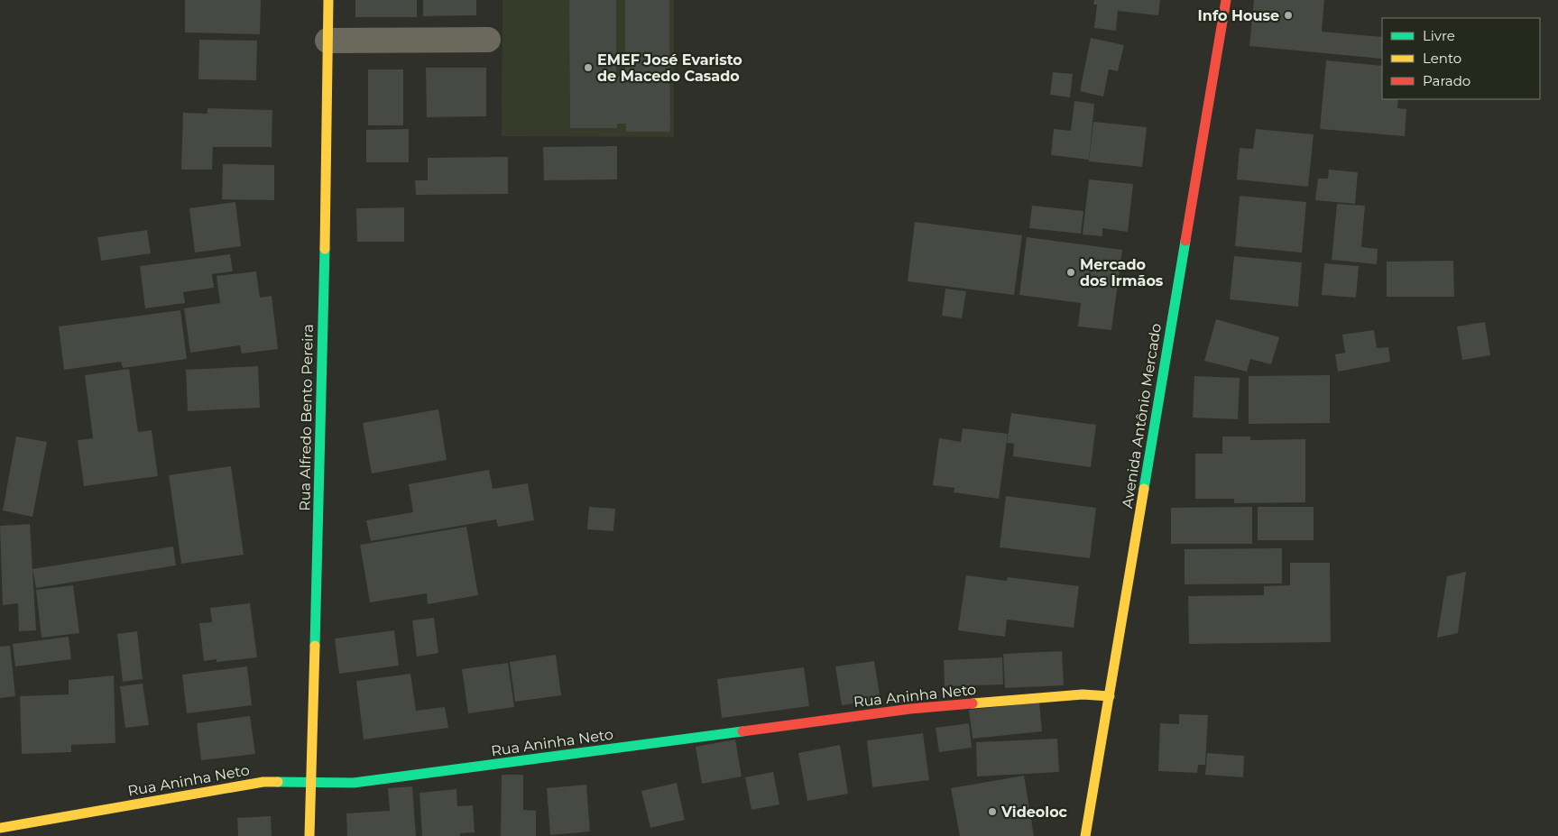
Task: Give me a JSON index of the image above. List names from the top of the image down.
{
  "streets": {
    "street": ["Avenida Antônio Mercado", "Rua Alfredo Bento Pereira", "Rua Aninha Neto"]
  },
  "crossings": [
    ["Avenida Antônio Mercado", "Rua Aninha Neto"],
    ["Rua Alfredo Bento Pereira", "Rua Aninha Neto"]
  ],
  "places": [
    "Info House",
    "EMEF José Evaristo de Macedo Casado",
    "Mercado dos Irmãos",
    "Videoloc"
  ],
  "legend": ["Livre", "Lento", "Parado"]
}
